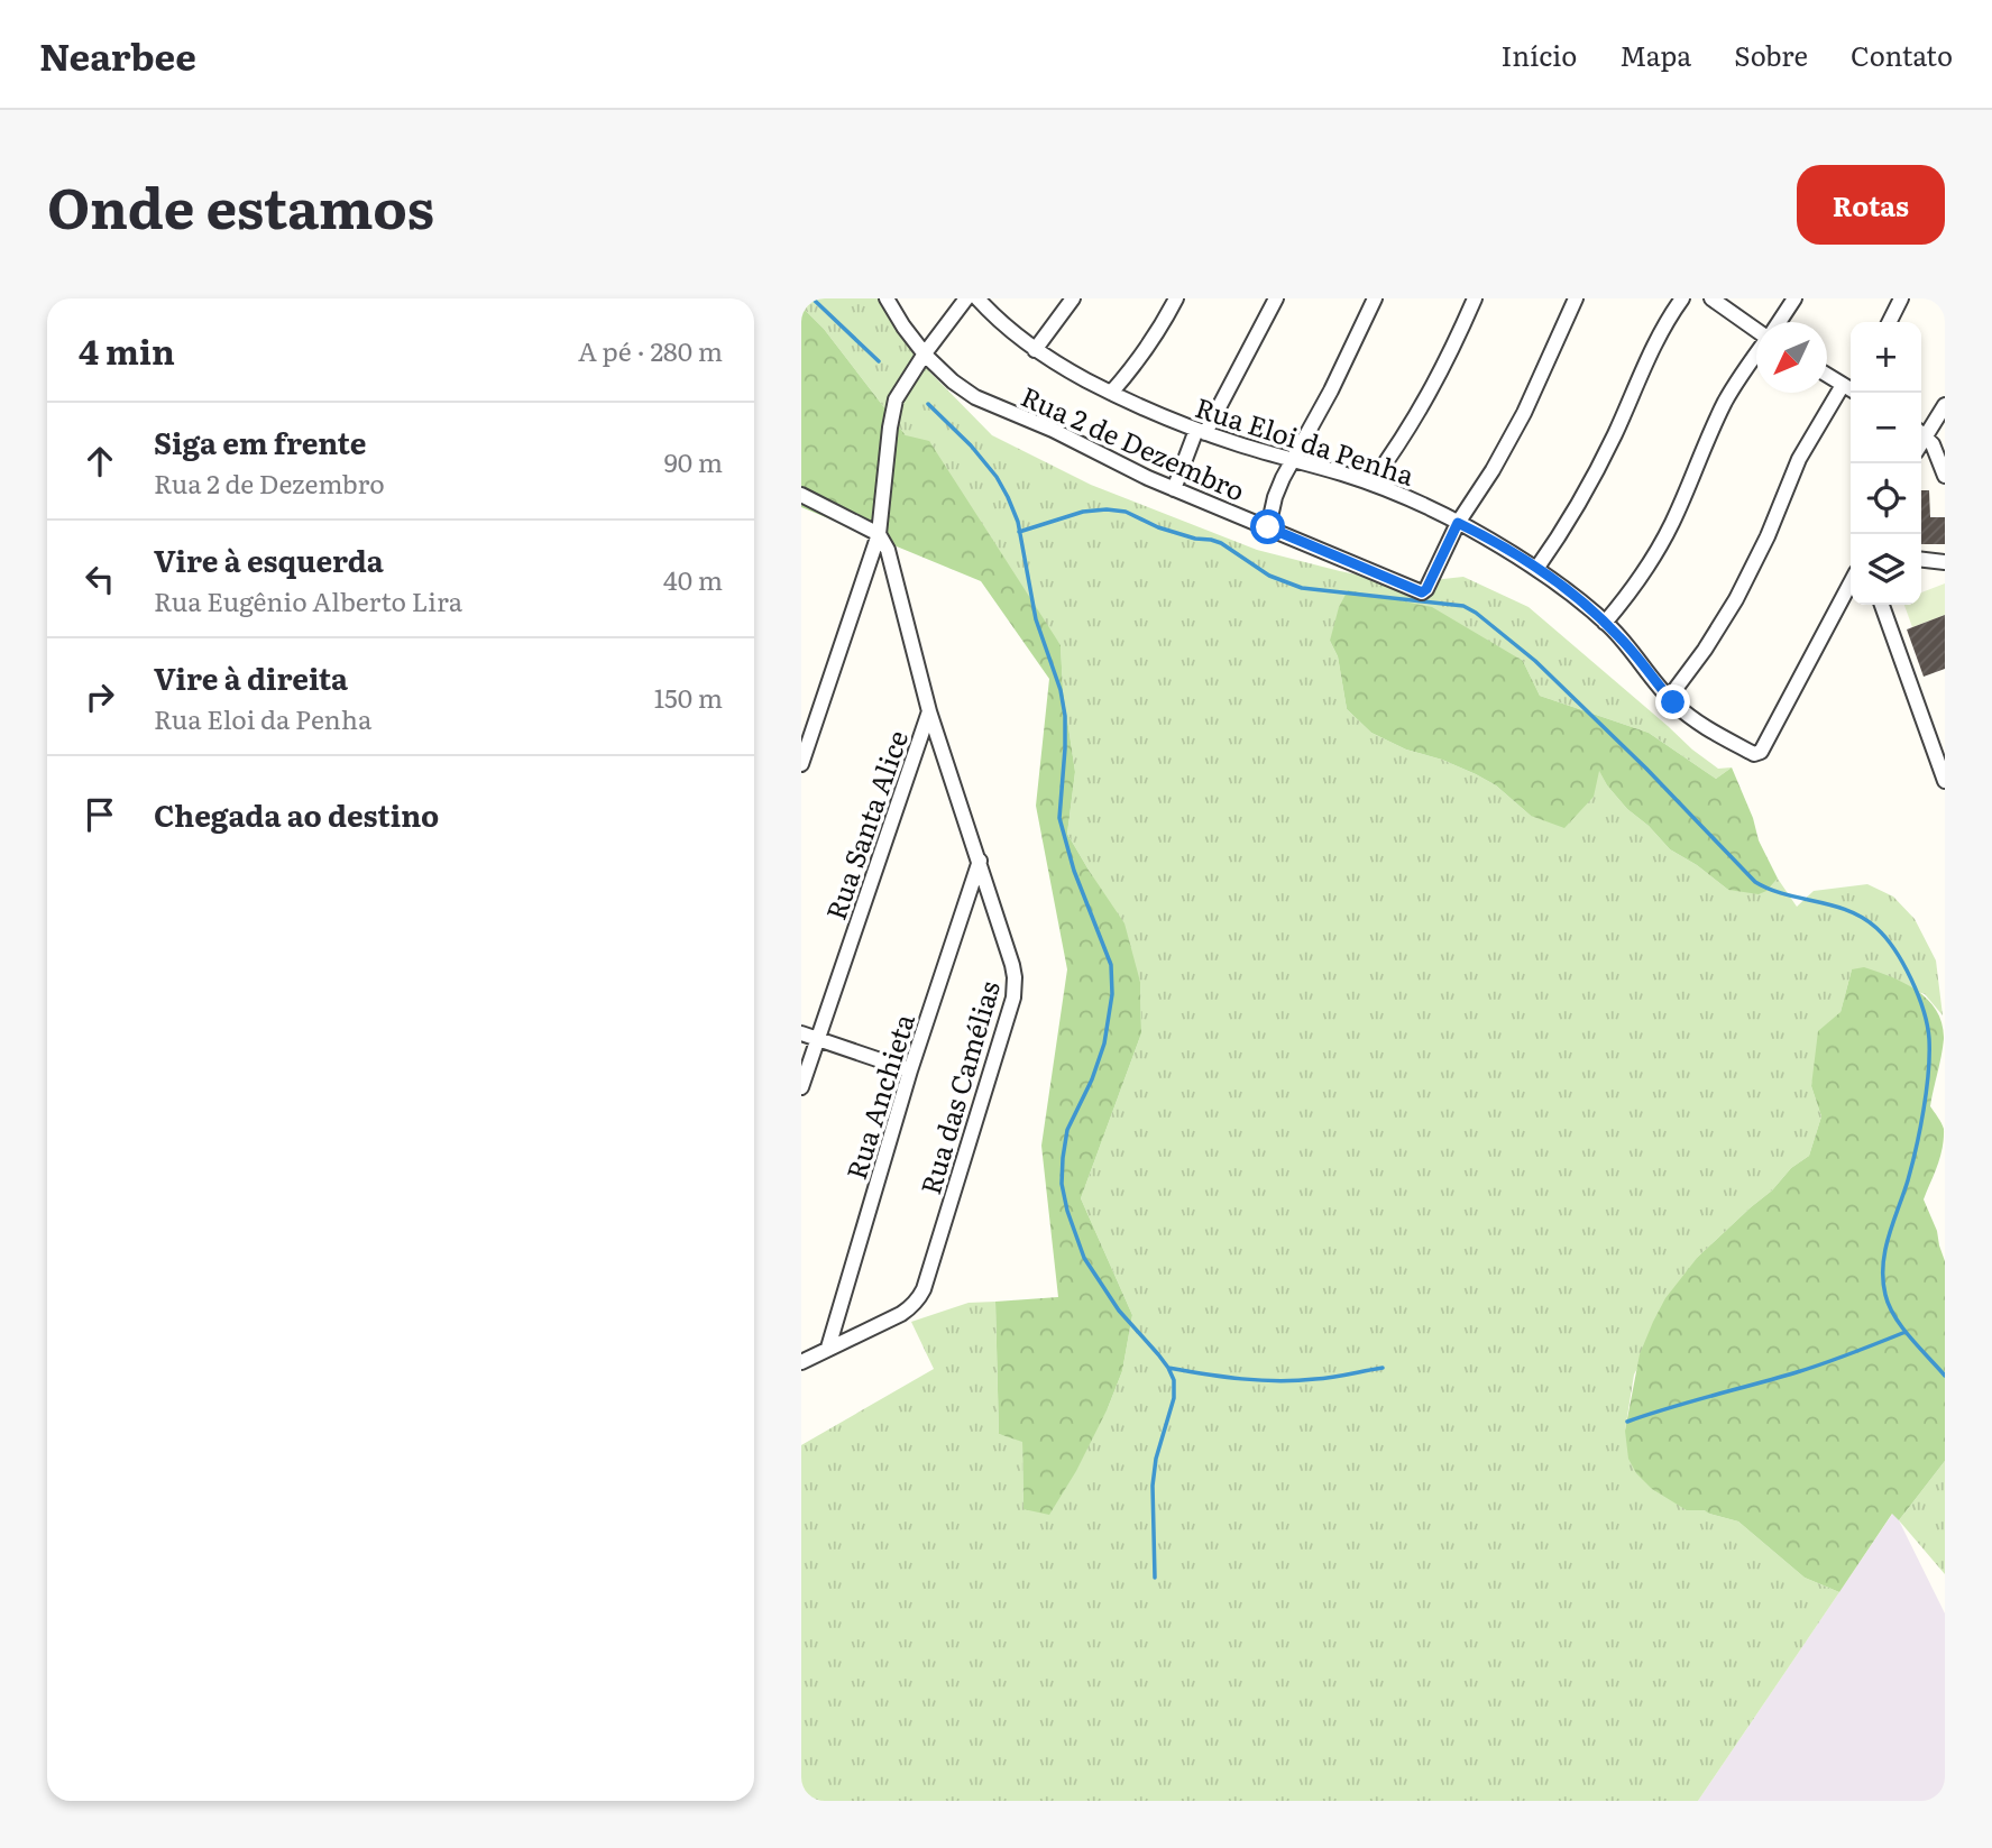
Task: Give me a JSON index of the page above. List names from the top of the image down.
{
  "streets": {
    "street": [
      "Rua Eloi da Penha",
      "Rua 2 de Dezembro",
      "Rua Santa Alice",
      "Rua das Camélias",
      "Rua Anchieta"
    ]
  },
  "crossings": [
    ["Rua Eloi da Penha", "Rua 2 de Dezembro"],
    ["Rua Santa Alice", "Rua das Camélias"],
    ["Rua das Camélias", "Rua Anchieta"]
  ],
  "north": "bottom left",
  "page": {
    "header": "Nearbee",
    "nav": [
      "Início",
      "Mapa",
      "Sobre",
      "Contato"
    ],
    "title": "Onde estamos",
    "buttons": "Rotas",
    "heading": ["4 min", "A pé · 280 m"],
    "map_buttons": ["+", "−"],
    "list": [
      ["Siga em frente", "Rua 2 de Dezembro", "90 m"],
      ["Vire à esquerda", "Rua Eugênio Alberto Lira", "40 m"],
      ["Vire à direita", "Rua Eloi da Penha", "150 m"],
      "Chegada ao destino"
    ]
  }
}
